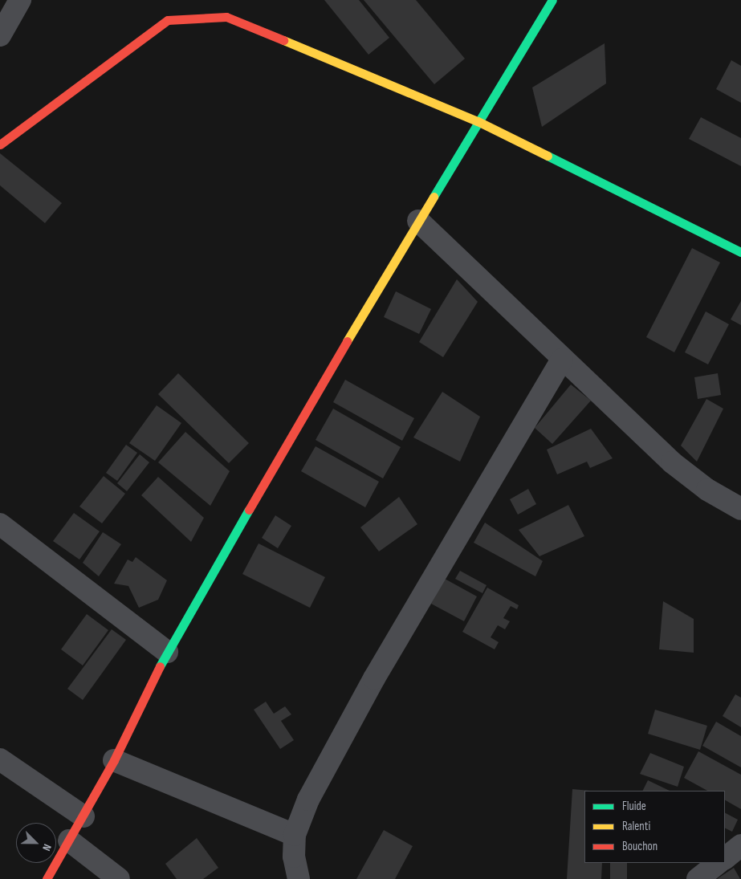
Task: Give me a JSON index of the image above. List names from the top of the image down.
{
  "legend": ["Fluide", "Ralenti", "Bouchon"],
  "north": "bottom right"
}
